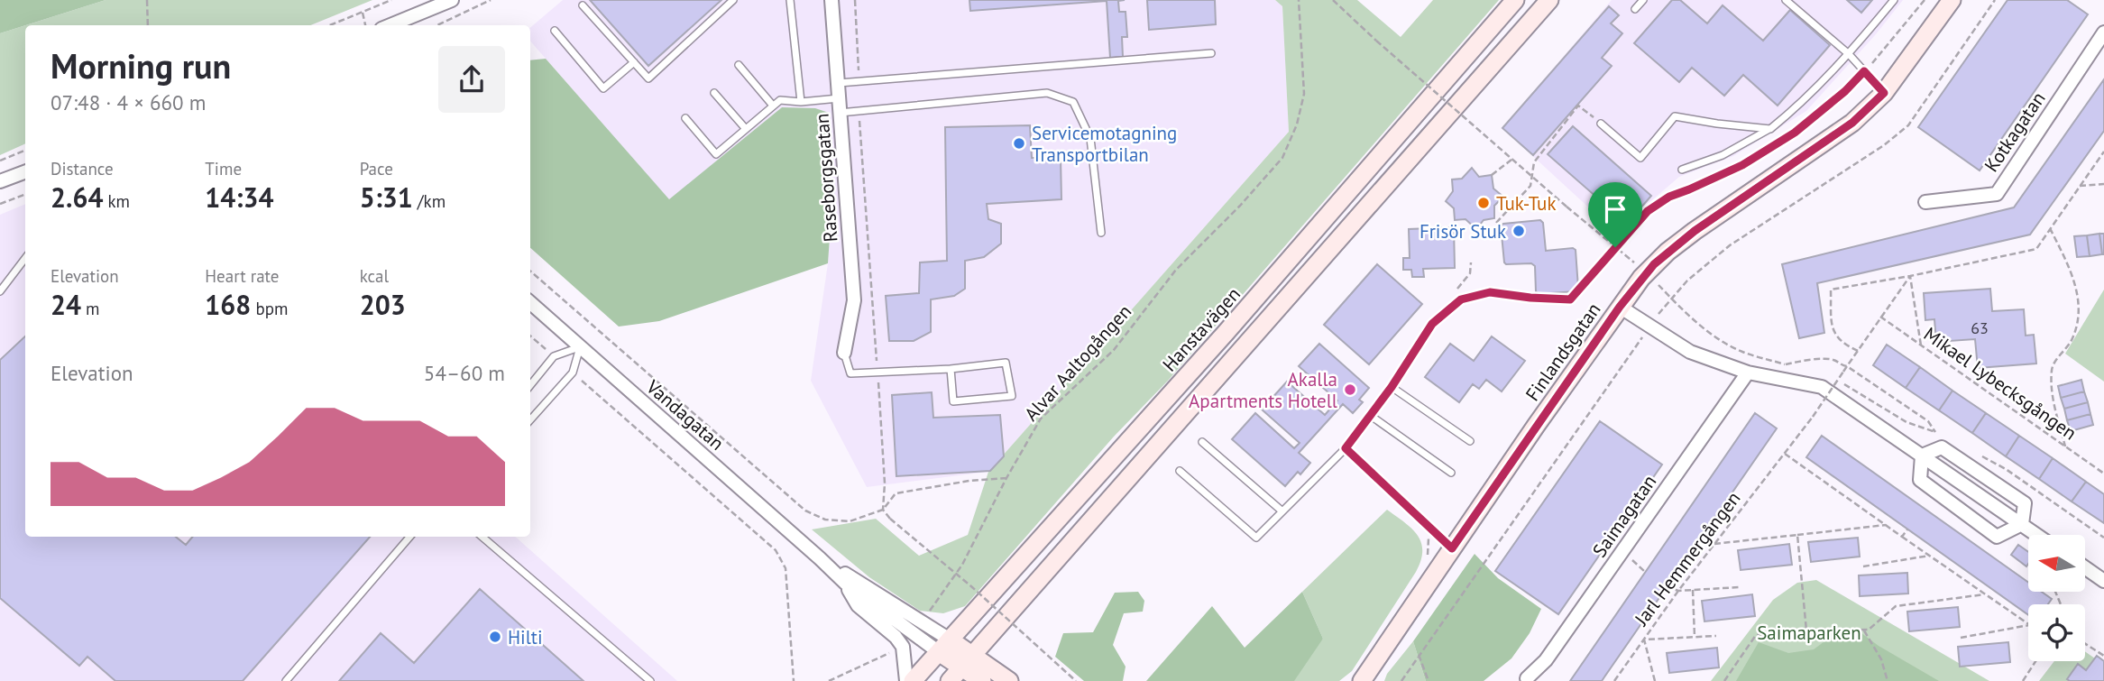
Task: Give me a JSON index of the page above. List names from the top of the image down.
{
  "streets": {
    "main road": ["Hanstavägen", "Finlandsgatan"],
    "street": [
      "Kotkagatan",
      "Raseborgsgatan",
      "Vandagatan",
      "Saimagatan"
    ],
    "path": ["Alvar Aaltogången", "Mikael Lybecksgången", "Jarl Hemmergången"]
  },
  "crossings": [
    ["Hanstavägen", "Vandagatan"],
    ["Alvar Aaltogången", "Vandagatan"]
  ],
  "parks": ["Saimaparken"],
  "places": [
    "Servicemotagning Transportbilan",
    "Tuk-Tuk",
    "Frisör Stuk",
    "Akalla Apartments Hotell",
    "Hilti"
  ],
  "house_numbers": ["63"],
  "north": "left",
  "page": {
    "heading": ["Morning run", "07:48 · 4 × 660 m"],
    "stats": [
      ["Distance", "2.64 km"],
      ["Time", "14:34"],
      ["Pace", "5:31 /km"],
      ["Elevation", "24 m"],
      ["Heart rate", "168 bpm"],
      ["kcal", "203"]
    ],
    "chart": ["Elevation", "54–60 m"]
  }
}
